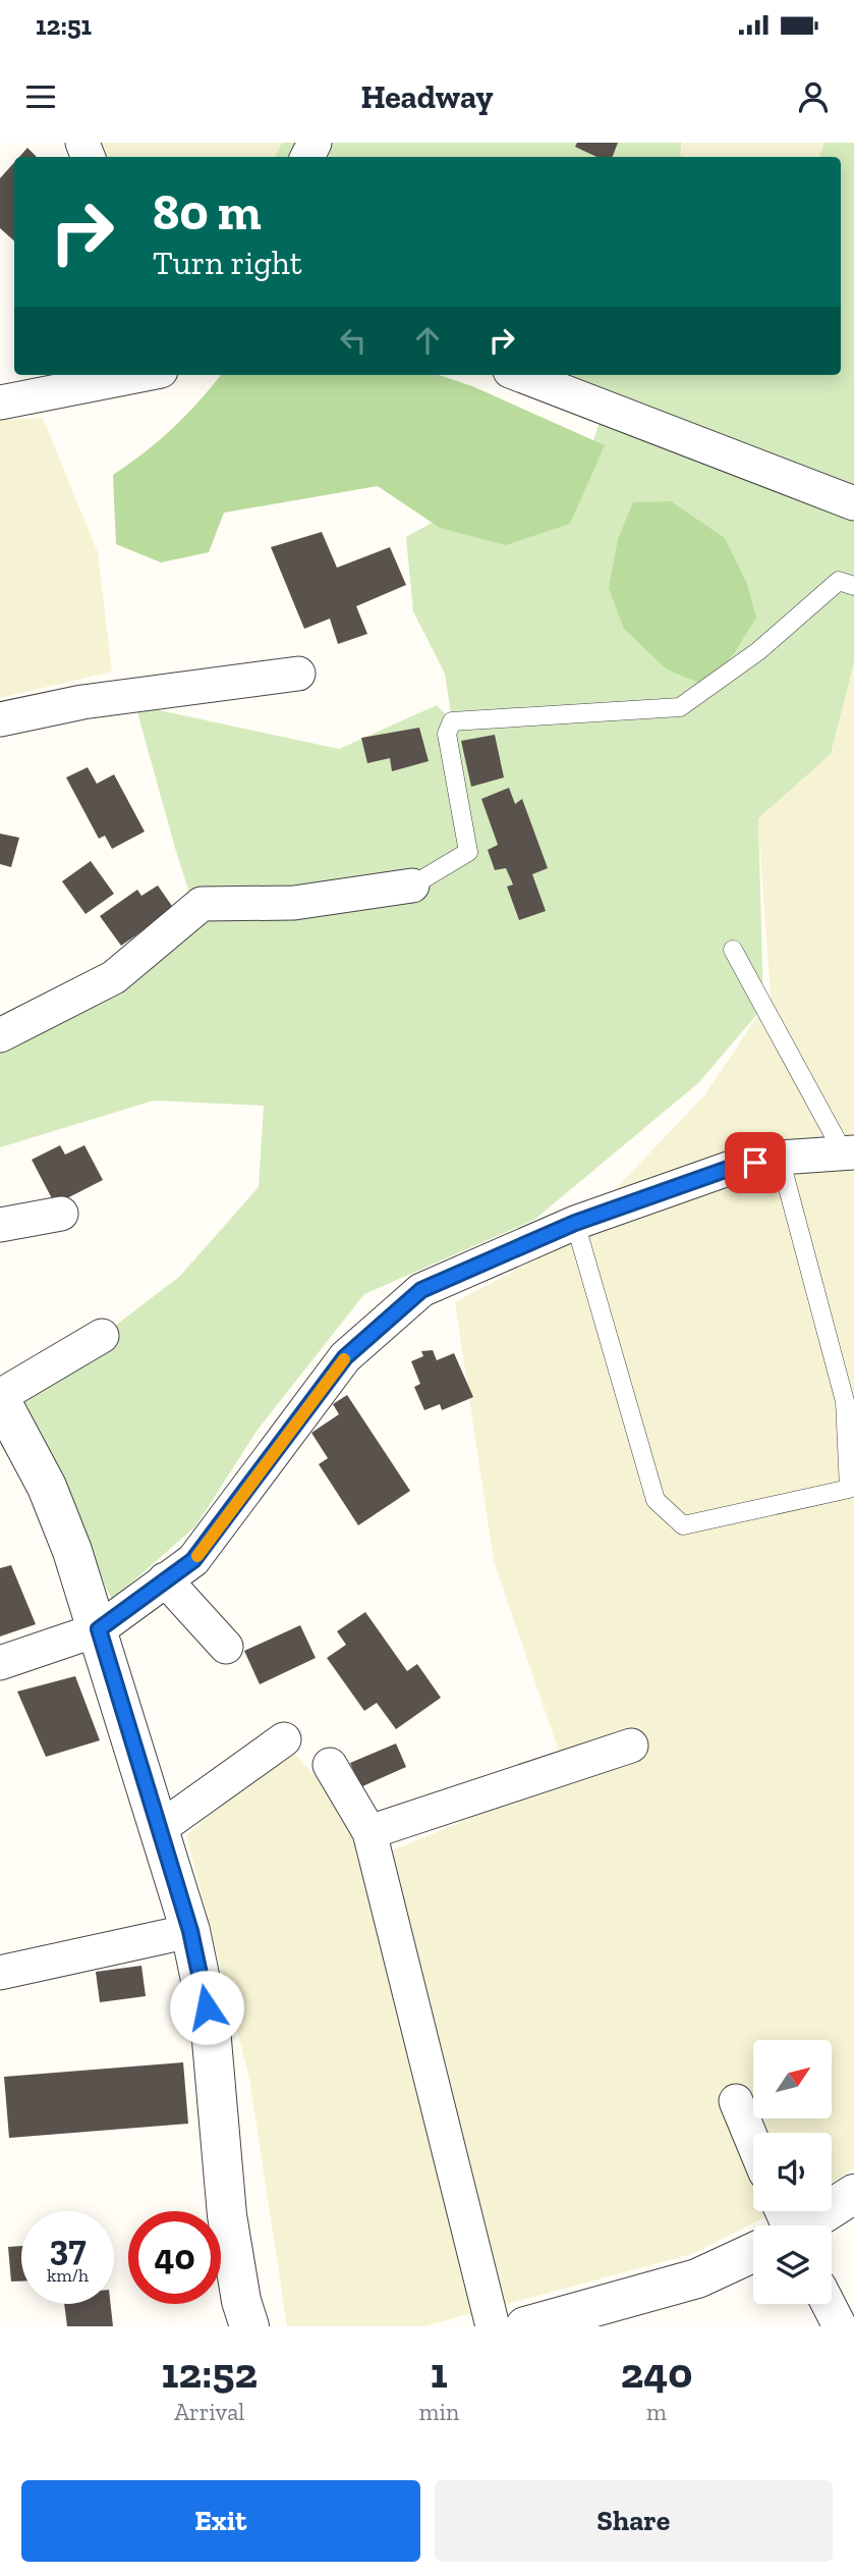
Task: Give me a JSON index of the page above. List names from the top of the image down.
{
  "north": "top right",
  "page": {
    "status": "12:51",
    "header": "Headway",
    "turn": ["80 m", "Turn right"],
    "speed": "37 km/h",
    "limit": "40",
    "eta": [
      "12:52",
      "Arrival",
      "1",
      "min",
      "240",
      "m"
    ],
    "buttons": ["Exit", "Share"]
  }
}
